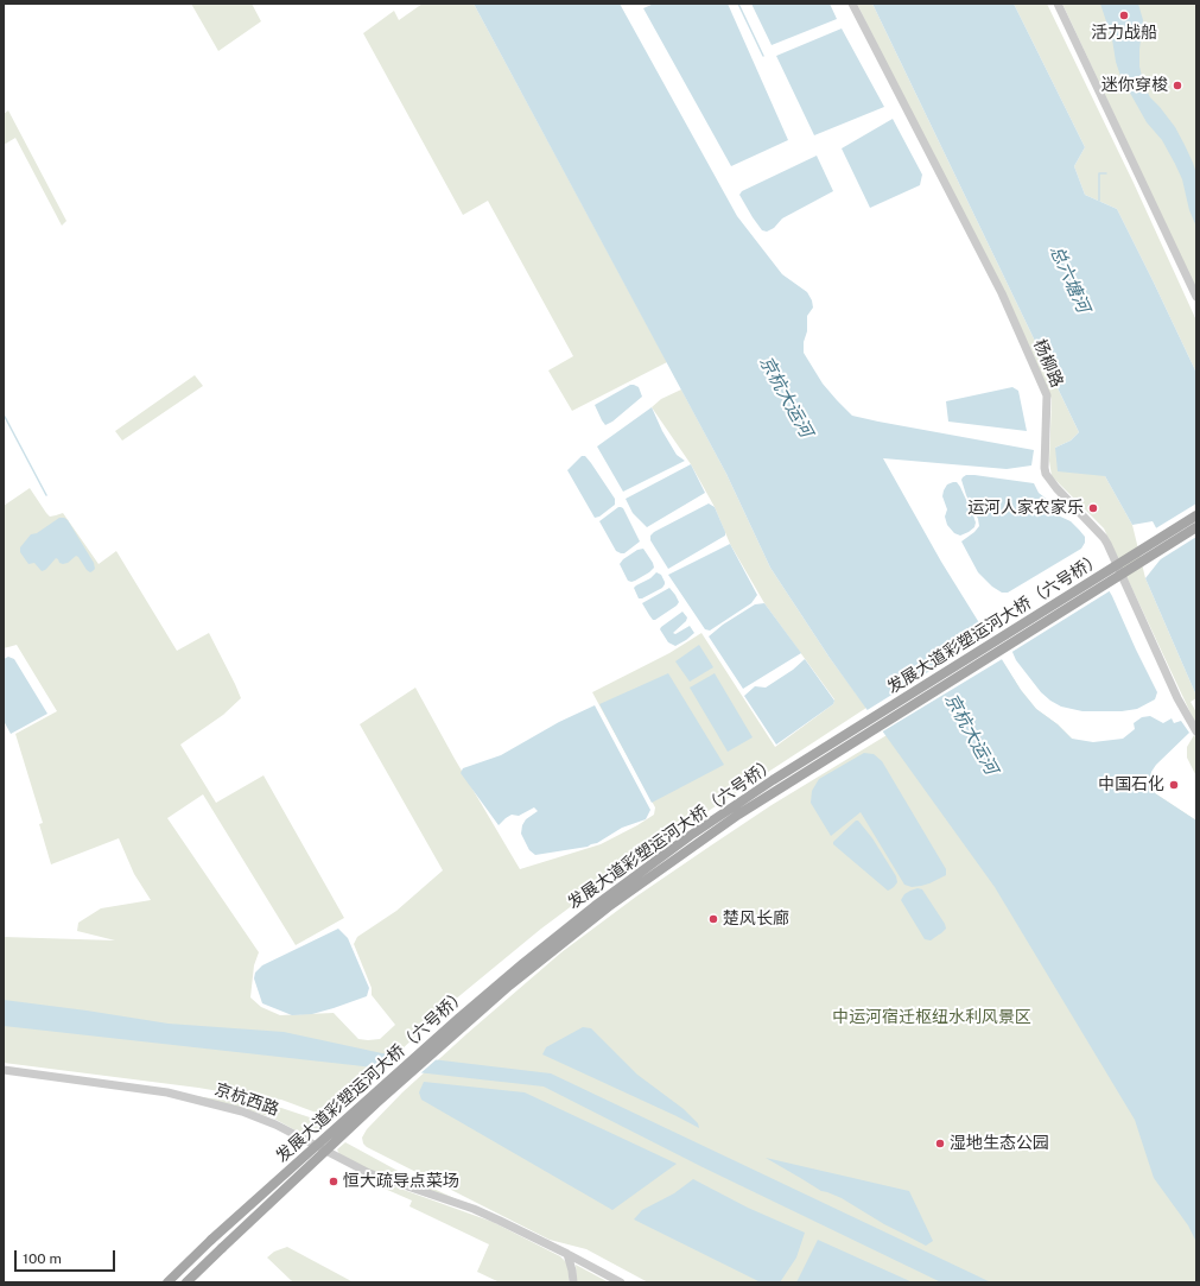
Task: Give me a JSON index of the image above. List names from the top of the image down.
{
  "streets": {
    "main road": ["发展大道彩塑运河大桥（六号桥）"],
    "street": ["杨柳路", "京杭西路"]
  },
  "water": ["总六塘河", "京杭大运河"],
  "parks": ["中运河宿迁枢纽水利风景区"],
  "places": [
    "活力战船",
    "迷你穿梭",
    "运河人家农家乐",
    "中国石化",
    "楚风长廊",
    "湿地生态公园",
    "恒大疏导点菜场"
  ],
  "scale_bar": "100 m"
}
